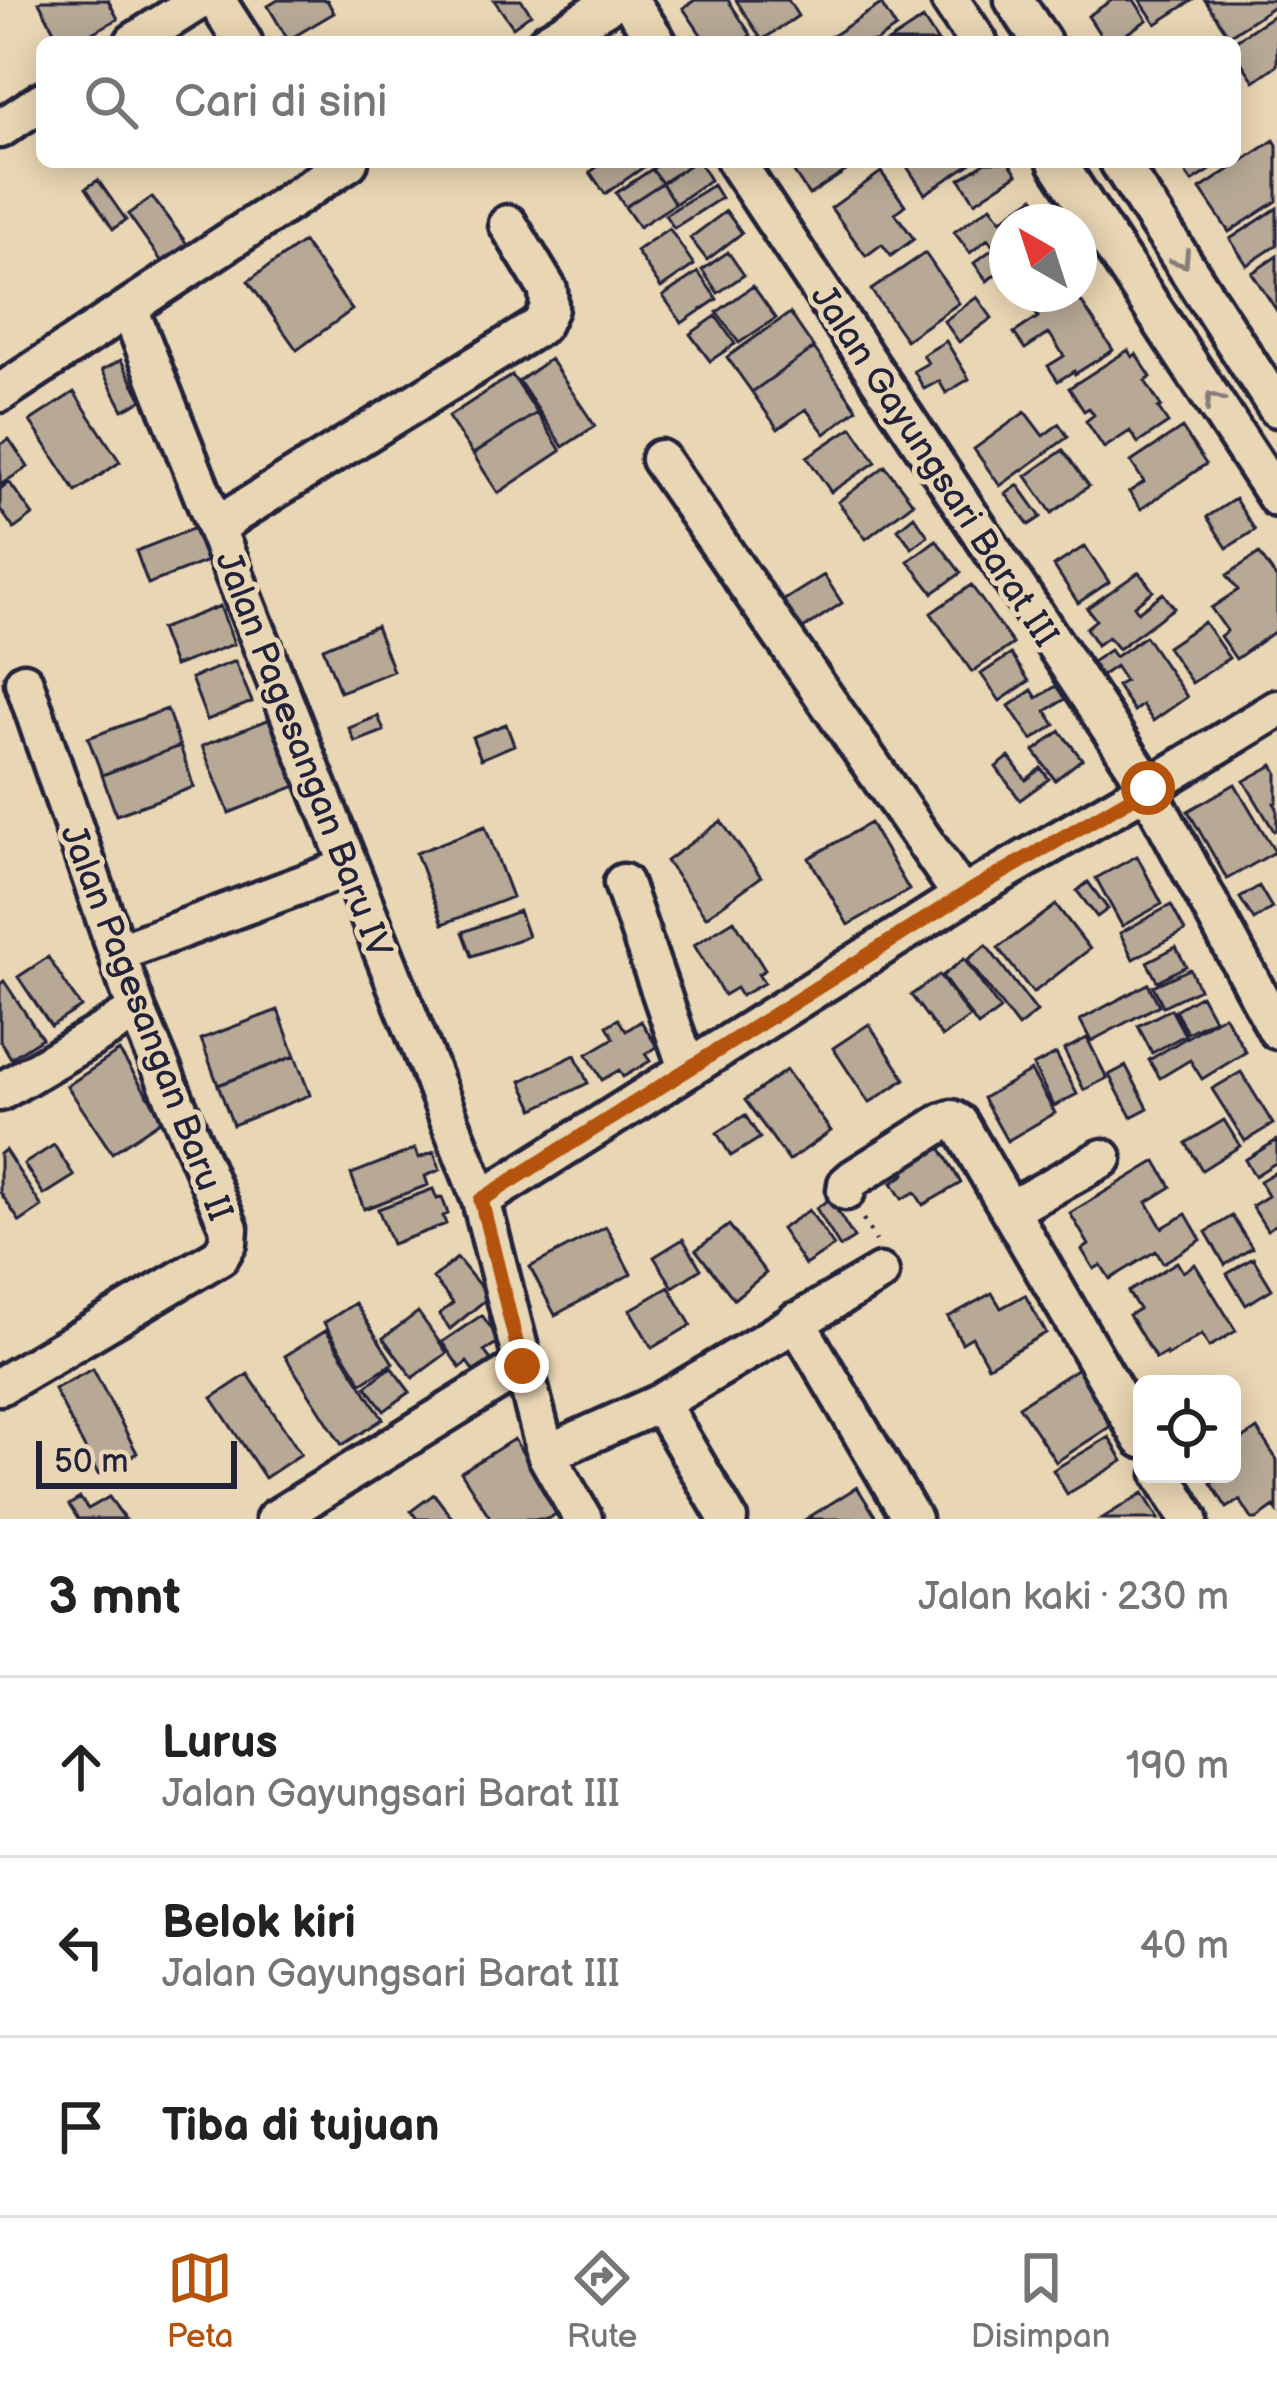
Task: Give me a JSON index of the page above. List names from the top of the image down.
{
  "streets": {
    "street": ["Jalan Gayungsari Barat III", "Jalan Pagesangan Baru IV", "Jalan Pagesangan Baru II"]
  },
  "scale_bar": "50 m",
  "north": "top left",
  "page": {
    "search": "Cari di sini",
    "scale": "50 m",
    "heading": ["3 mnt", "Jalan kaki · 230 m"],
    "list": [
      ["Lurus", "Jalan Gayungsari Barat III", "190 m"],
      ["Belok kiri", "Jalan Gayungsari Barat III", "40 m"],
      "Tiba di tujuan"
    ],
    "nav": ["Peta", "Rute", "Disimpan"]
  }
}
